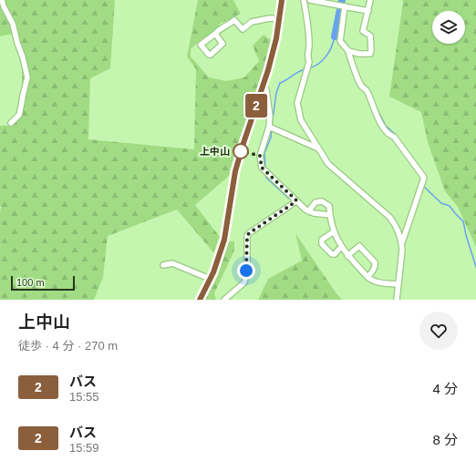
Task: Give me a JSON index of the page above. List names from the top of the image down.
{
  "places": ["上中山"],
  "lines": ["bus line 2"],
  "scale_bar": "100 m",
  "page": {
    "on_map": "2",
    "scale": "100 m",
    "heading": ["上中山", "徒歩 · 4 分 · 270 m"],
    "list": [
      {
        "mark": "2",
        "name": "バス",
        "note": "15:55",
        "value": "4 分"
      },
      {
        "mark": "2",
        "name": "バス",
        "note": "15:59",
        "value": "8 分"
      }
    ]
  }
}
